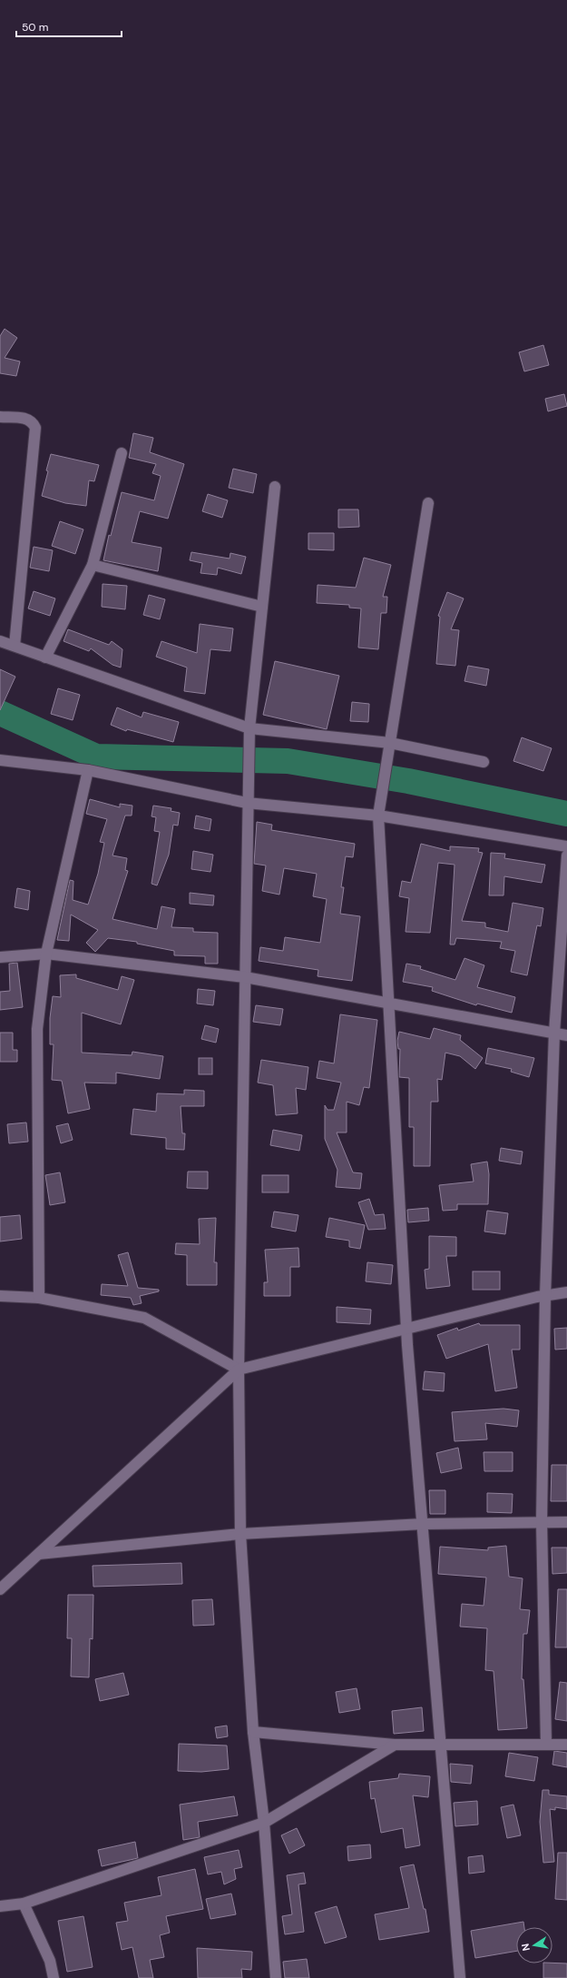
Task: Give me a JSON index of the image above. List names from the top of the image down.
{
  "scale_bar": "50 m",
  "north": "left"
}
